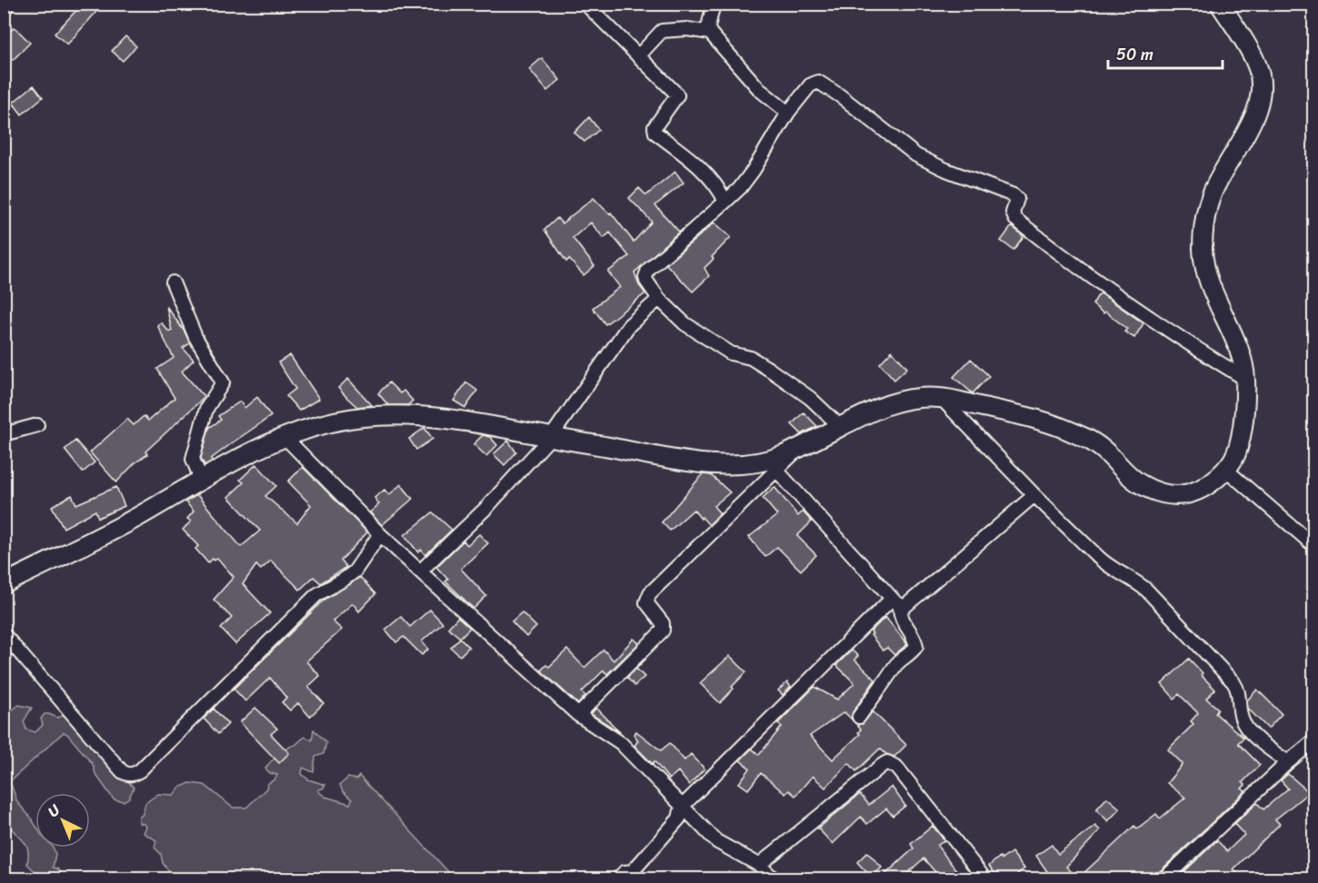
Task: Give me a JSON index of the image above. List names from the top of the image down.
{
  "scale_bar": "50 m",
  "north": "top left"
}
